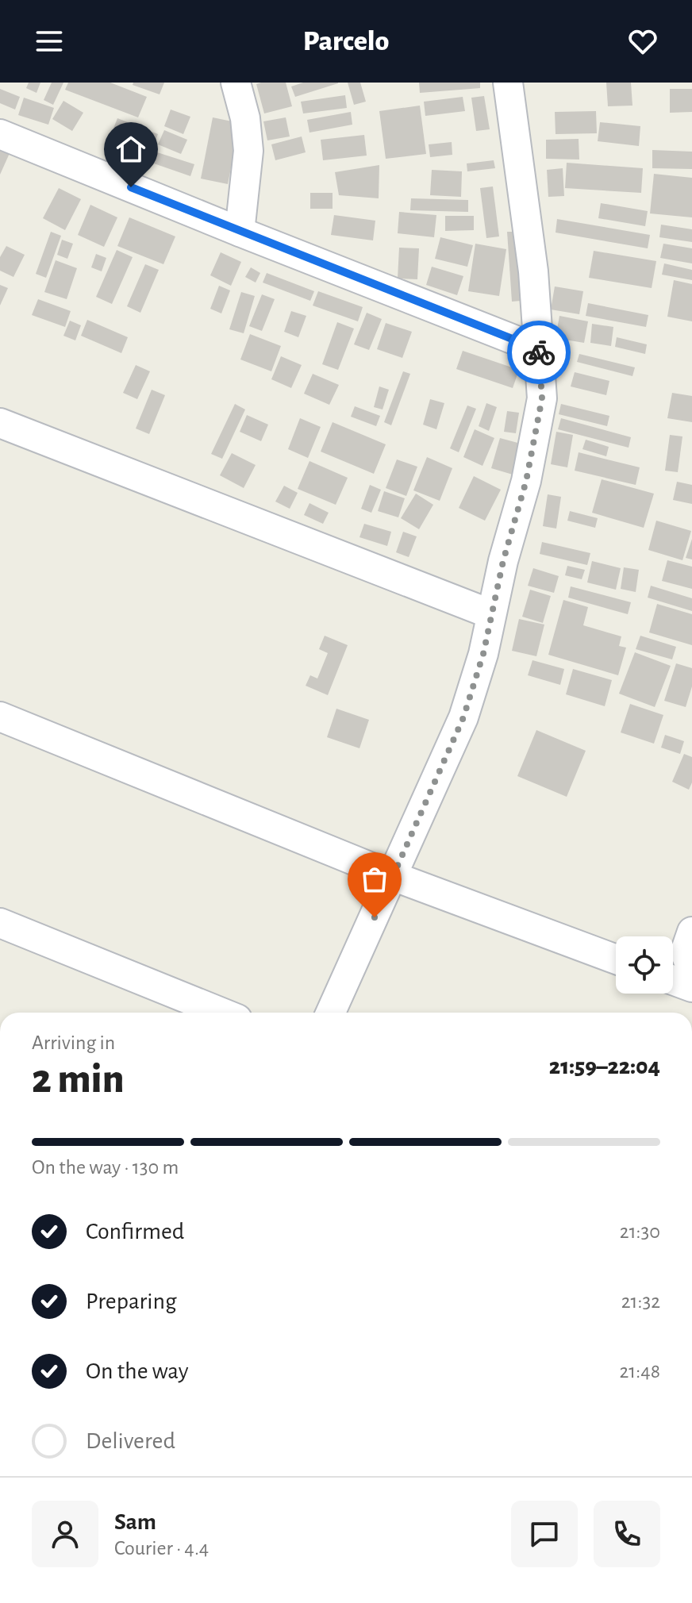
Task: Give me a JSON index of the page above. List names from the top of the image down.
{
  "page": {
    "header": "Parcelo",
    "heading": ["2 min", "Arriving in", "21:59–22:04"],
    "panel": ["Sam", "Courier · 4.4"],
    "bar": "On the way · 130 m",
    "list": [
      ["Confirmed", "21:30"],
      ["Preparing", "21:32"],
      ["On the way", "21:48"],
      "Delivered"
    ]
  }
}
